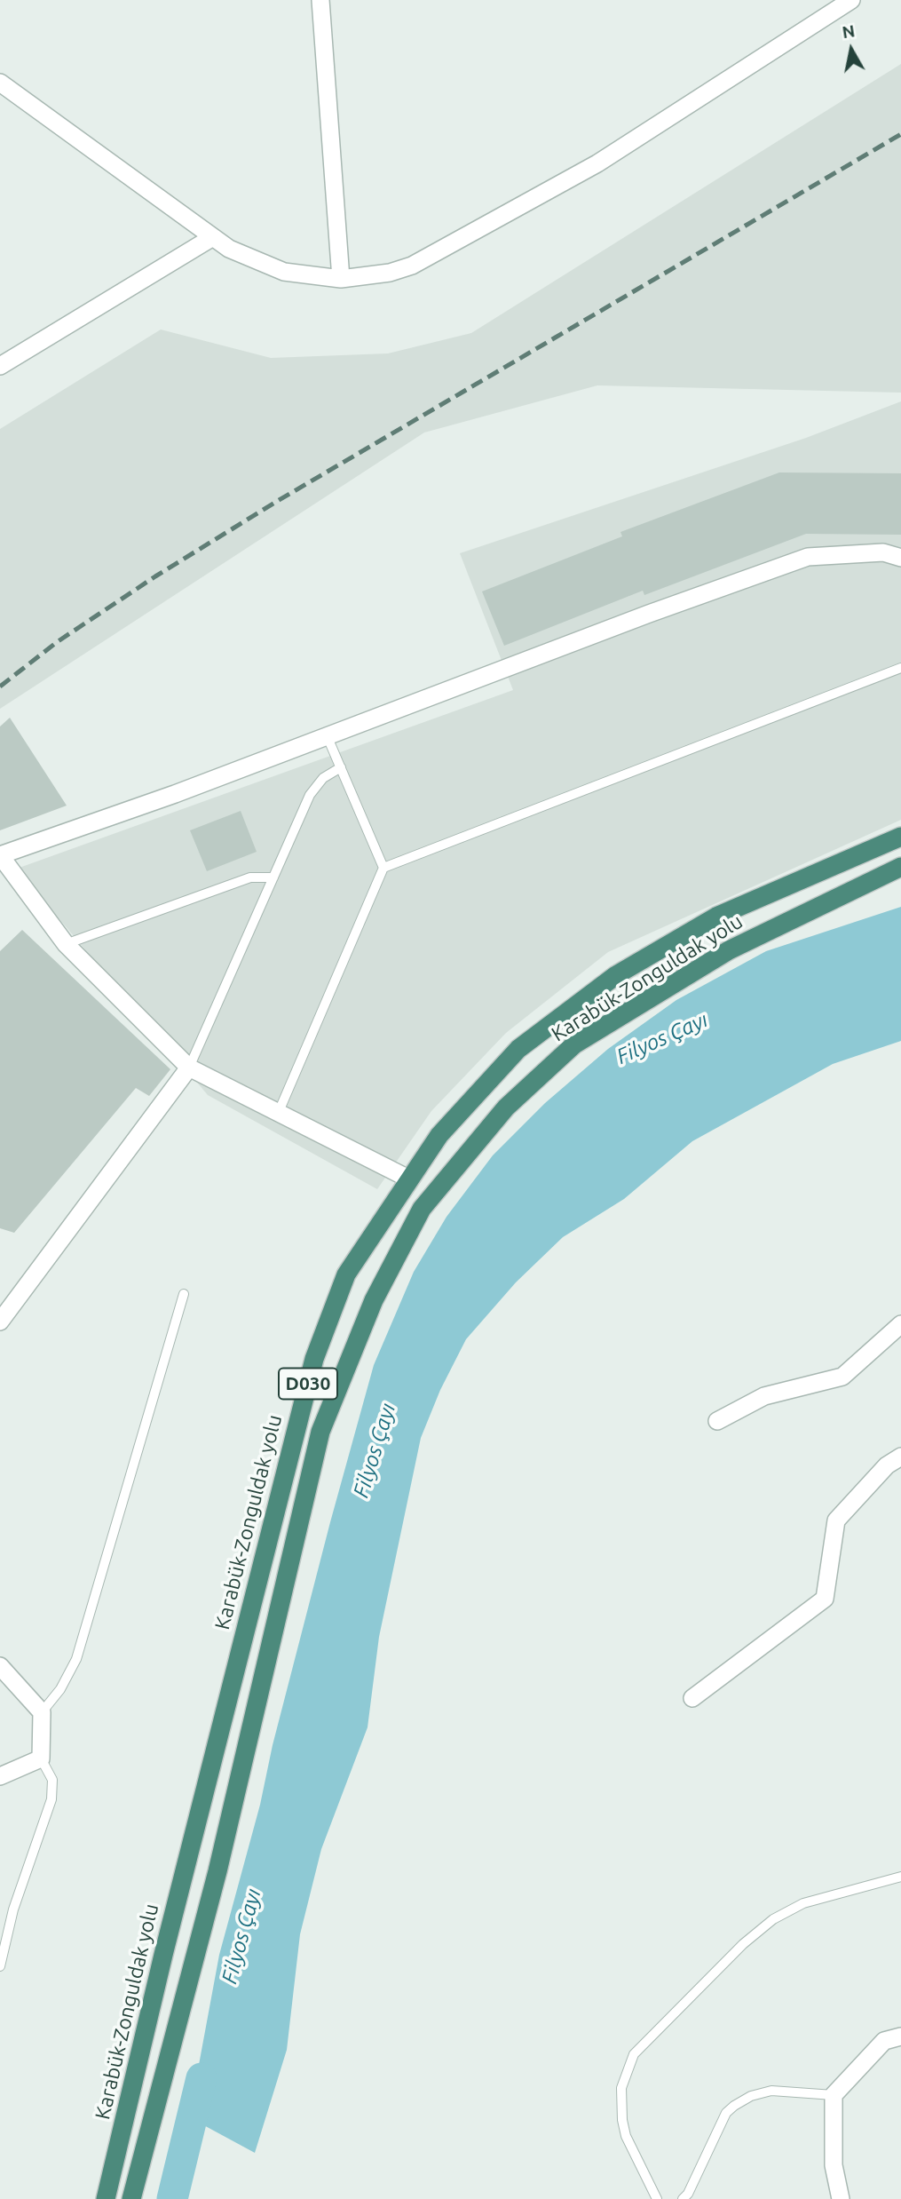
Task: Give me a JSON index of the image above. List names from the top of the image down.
{
  "streets": {
    "highway": ["Karabük-Zonguldak yolu", "D030"]
  },
  "water": ["Filyos Çayı"],
  "north": "top"
}
